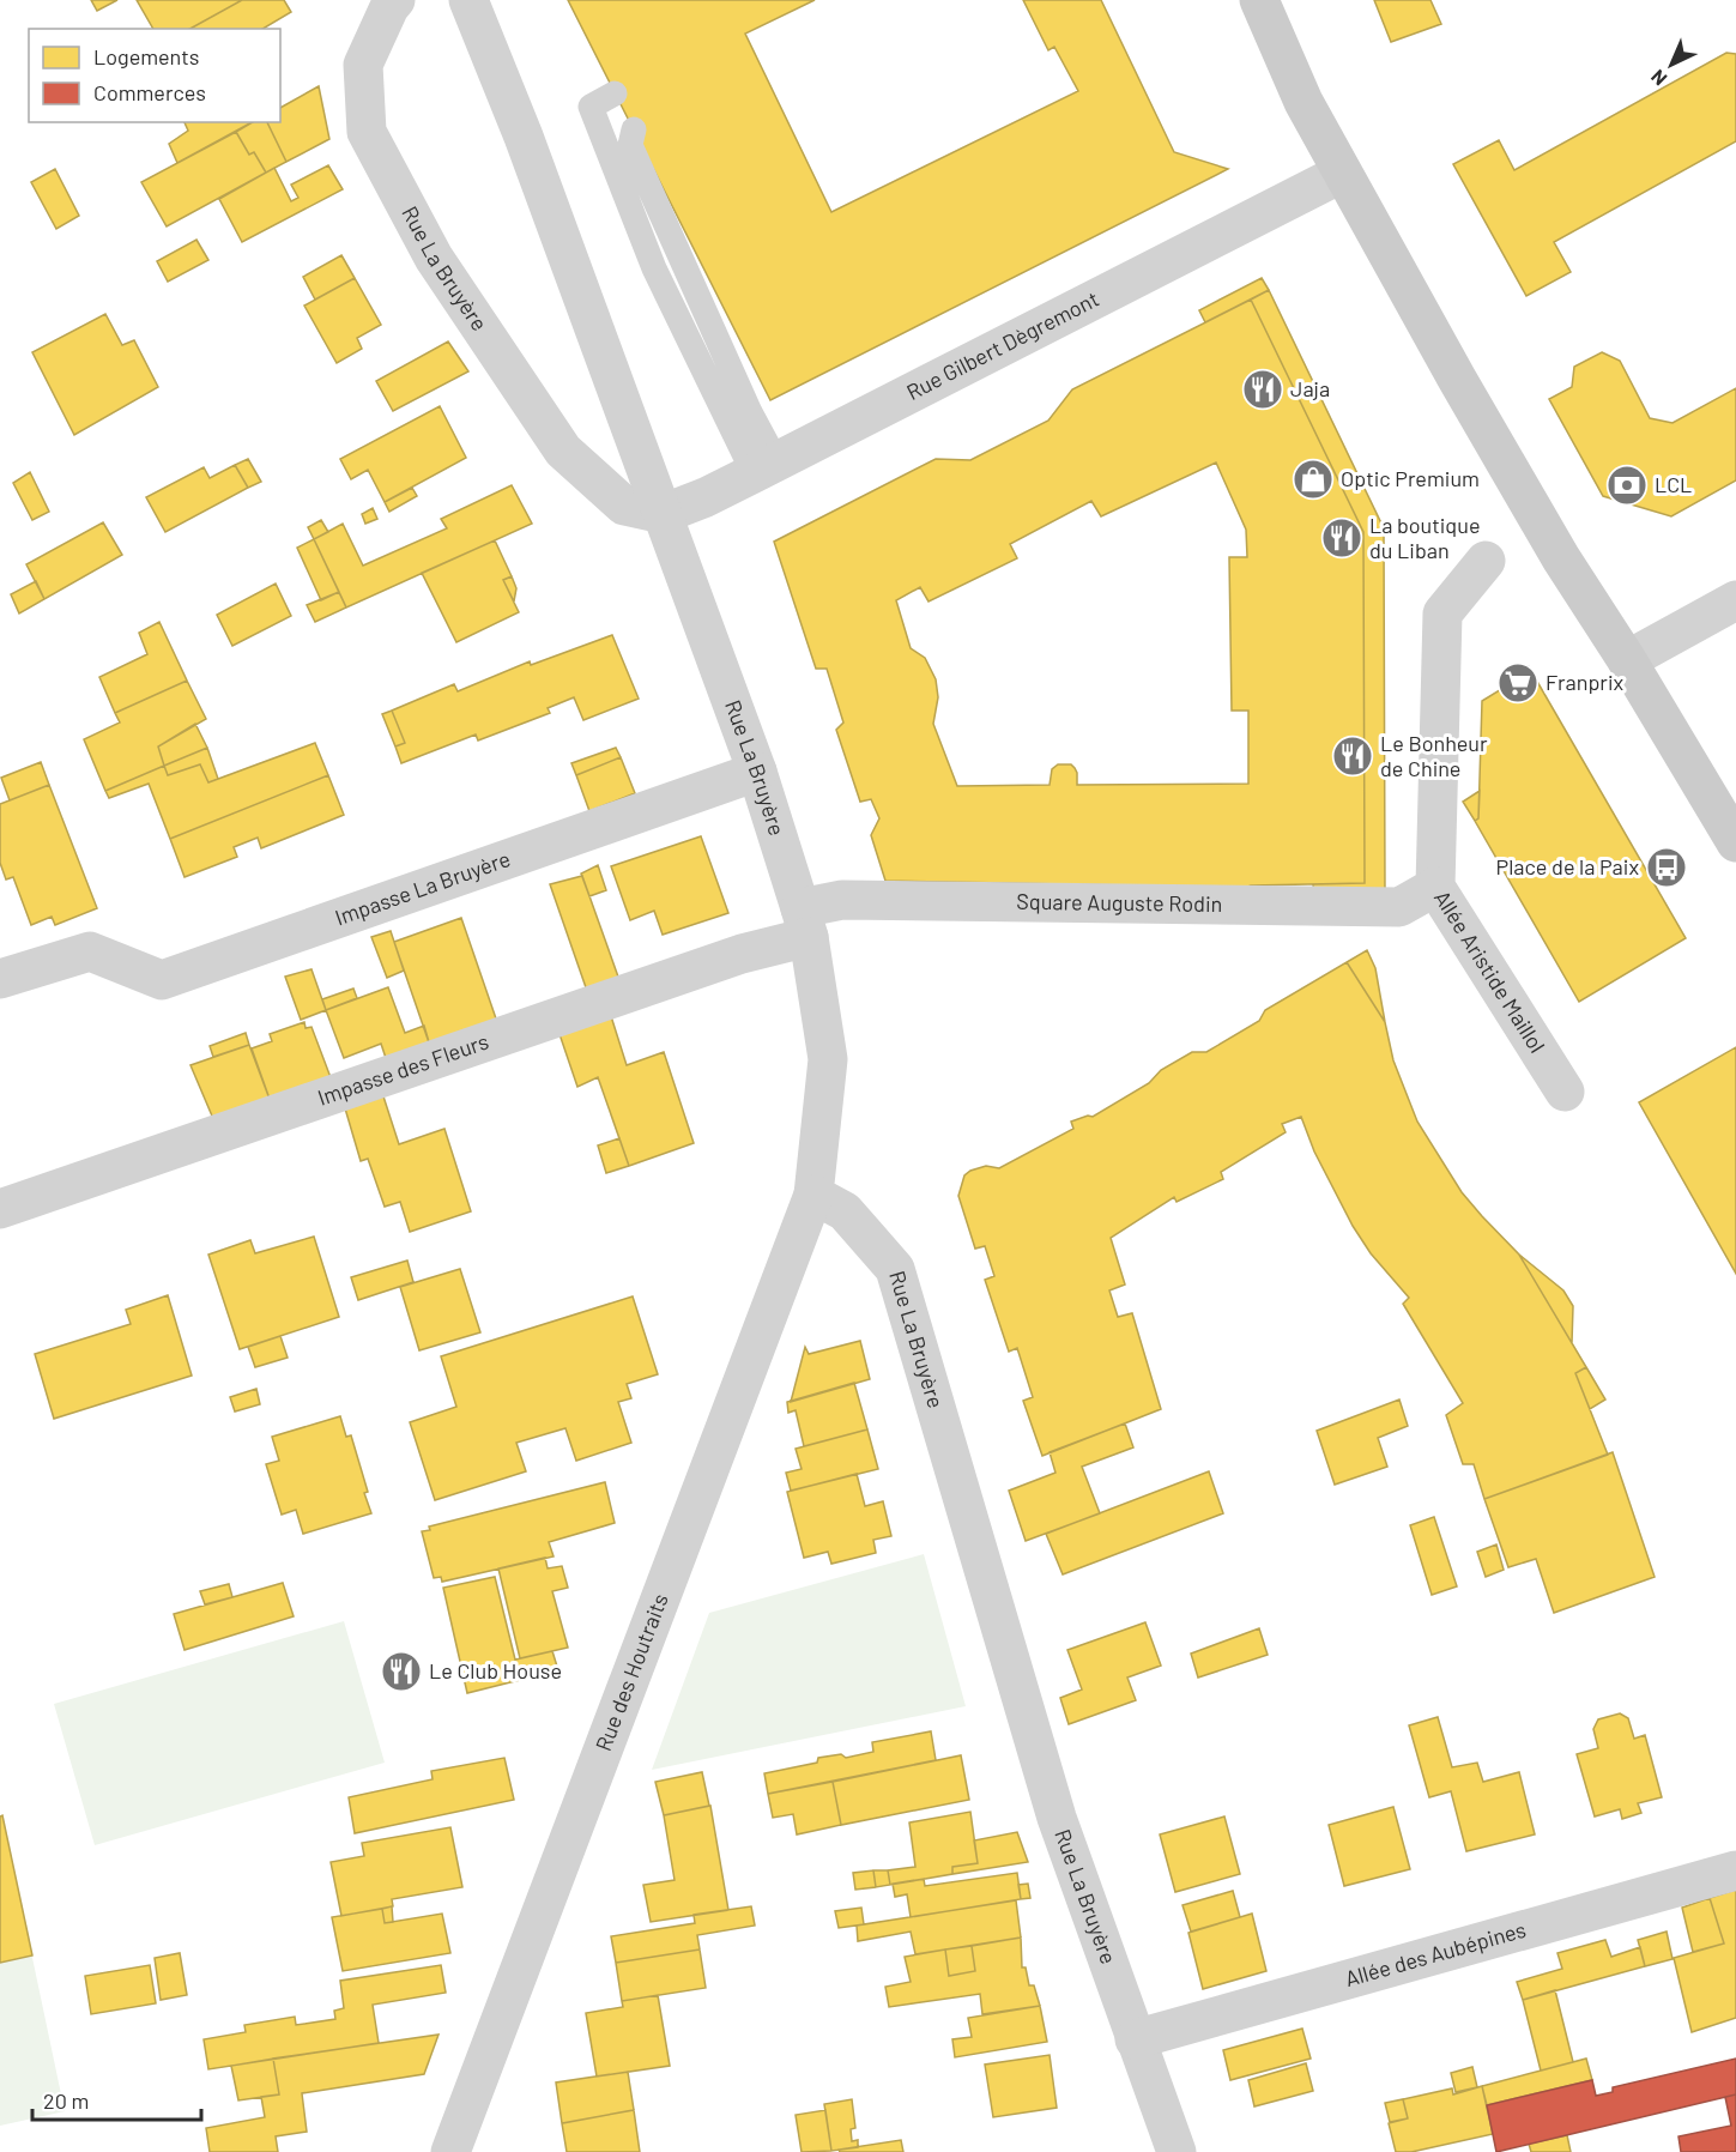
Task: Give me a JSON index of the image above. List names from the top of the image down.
{
  "streets": {
    "street": [
      "Rue La Bruyère",
      "Rue Gilbert Dègremont",
      "Impasse La Bruyère",
      "Square Auguste Rodin",
      "Allée Aristide Maillol",
      "Impasse des Fleurs",
      "Rue des Houtraits",
      "Allée des Aubépines"
    ]
  },
  "crossings": [
    ["Rue La Bruyère", "Rue Gilbert Dègremont"],
    ["Rue La Bruyère", "Impasse La Bruyère"],
    ["Rue La Bruyère", "Square Auguste Rodin"],
    ["Rue La Bruyère", "Impasse des Fleurs"],
    ["Rue La Bruyère", "Rue des Houtraits"],
    ["Rue La Bruyère", "Allée des Aubépines"],
    ["Square Auguste Rodin", "Allée Aristide Maillol"],
    ["Square Auguste Rodin", "Impasse des Fleurs"]
  ],
  "places": {
    "restaurant": [
      "Jaja",
      "La boutique du Liban",
      "Le Bonheur de Chine",
      "Le Club House"
    ],
    "shop": ["Optic Premium"],
    "bank": ["LCL"],
    "supermarket": ["Franprix"],
    "bus stop": ["Place de la Paix"]
  },
  "legend": ["Logements", "Commerces"],
  "scale_bar": "20 m",
  "north": "bottom left"
}
